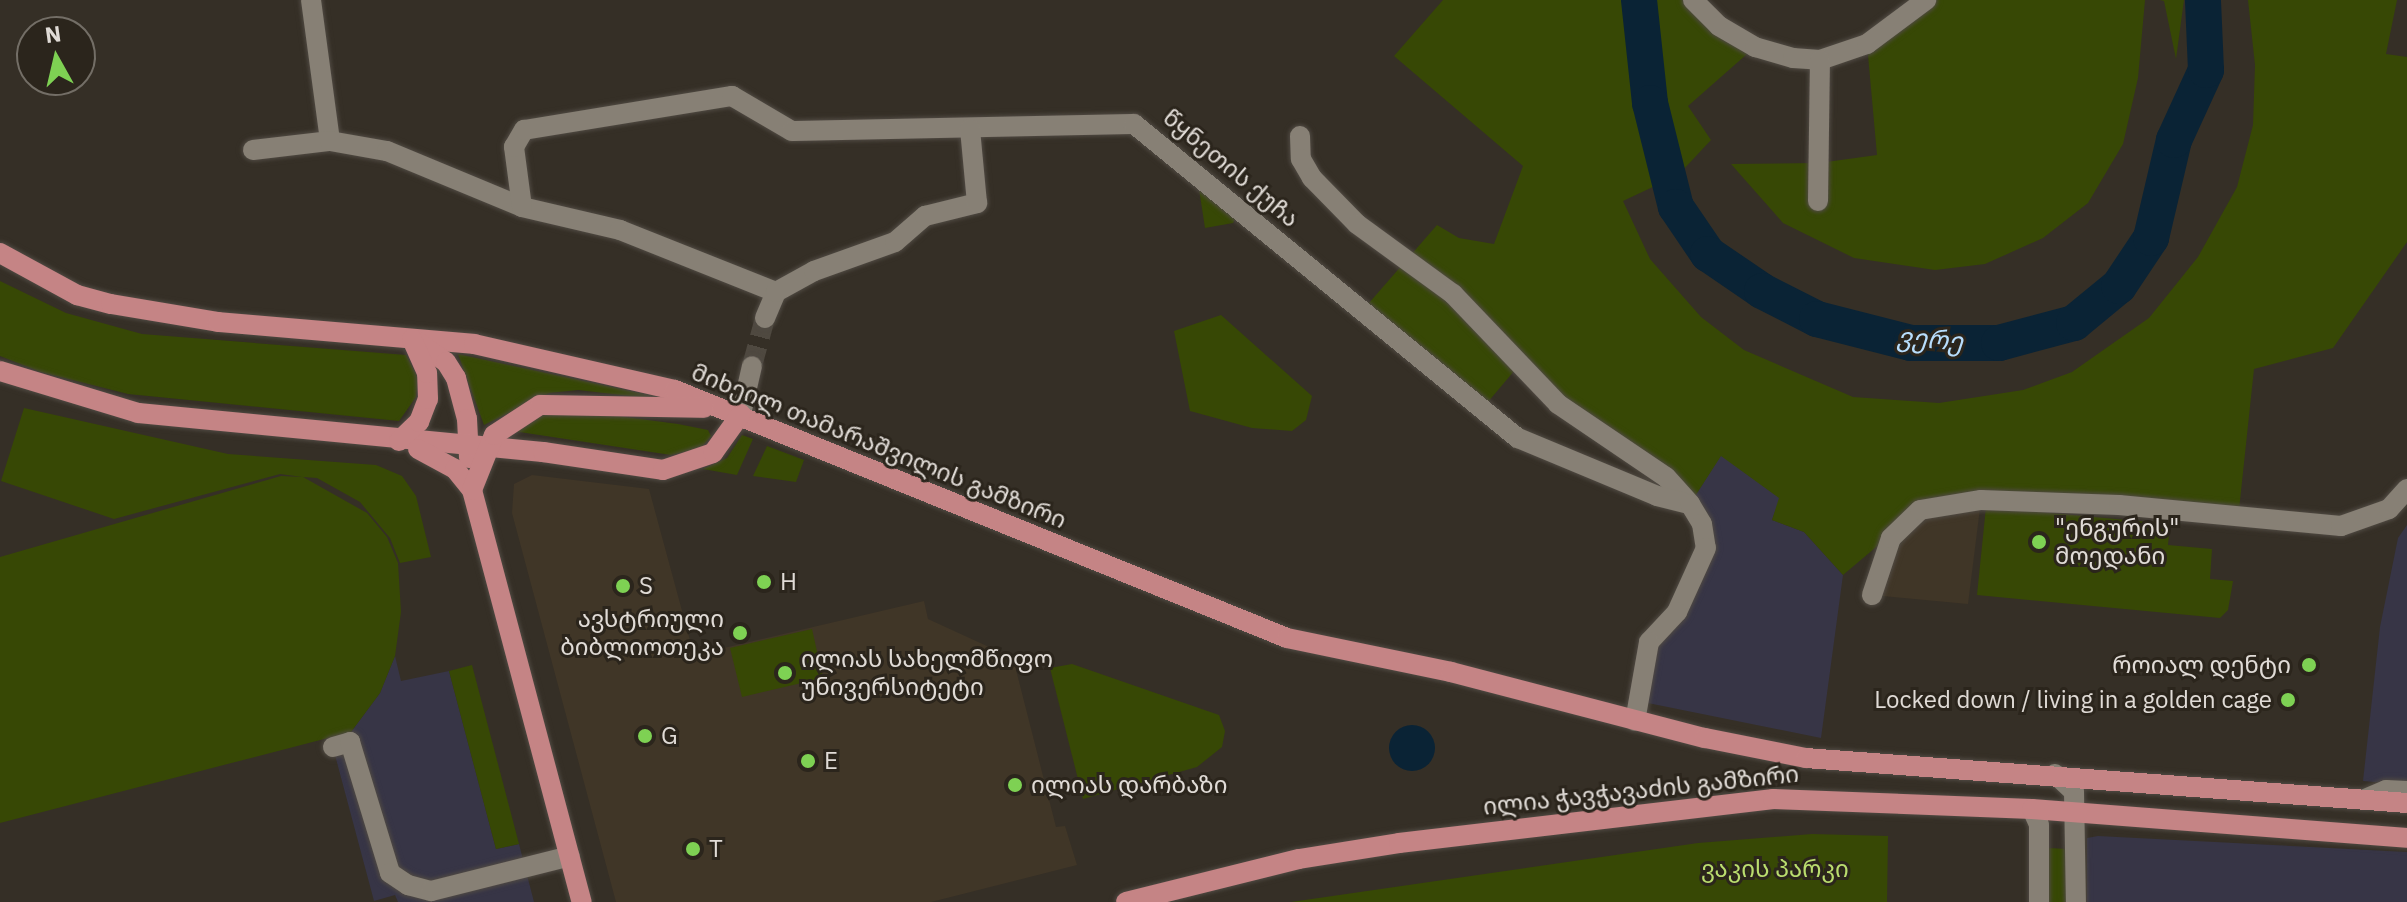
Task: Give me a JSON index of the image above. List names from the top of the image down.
{
  "streets": {
    "main road": ["მიხეილ თამარაშვილის გამზირი", "ილია ჭავჭავაძის გამზირი"],
    "street": ["წყნეთის ქუჩა"]
  },
  "crossings": [
    ["მიხეილ თამარაშვილის გამზირი", "ილია ჭავჭავაძის გამზირი"]
  ],
  "water": ["ვერე"],
  "parks": ["ვაკის პარკი"],
  "places": [
    "\"ენგურის\" მოედანი",
    "H",
    "S",
    "ავსტრიული ბიბლიოთეკა",
    "როიალ დენტი",
    "ილიას სახელმწიფო უნივერსიტეტი",
    "Locked down / living in a golden cage",
    "G",
    "E",
    "ილიას დარბაზი",
    "T"
  ],
  "north": "top"
}
